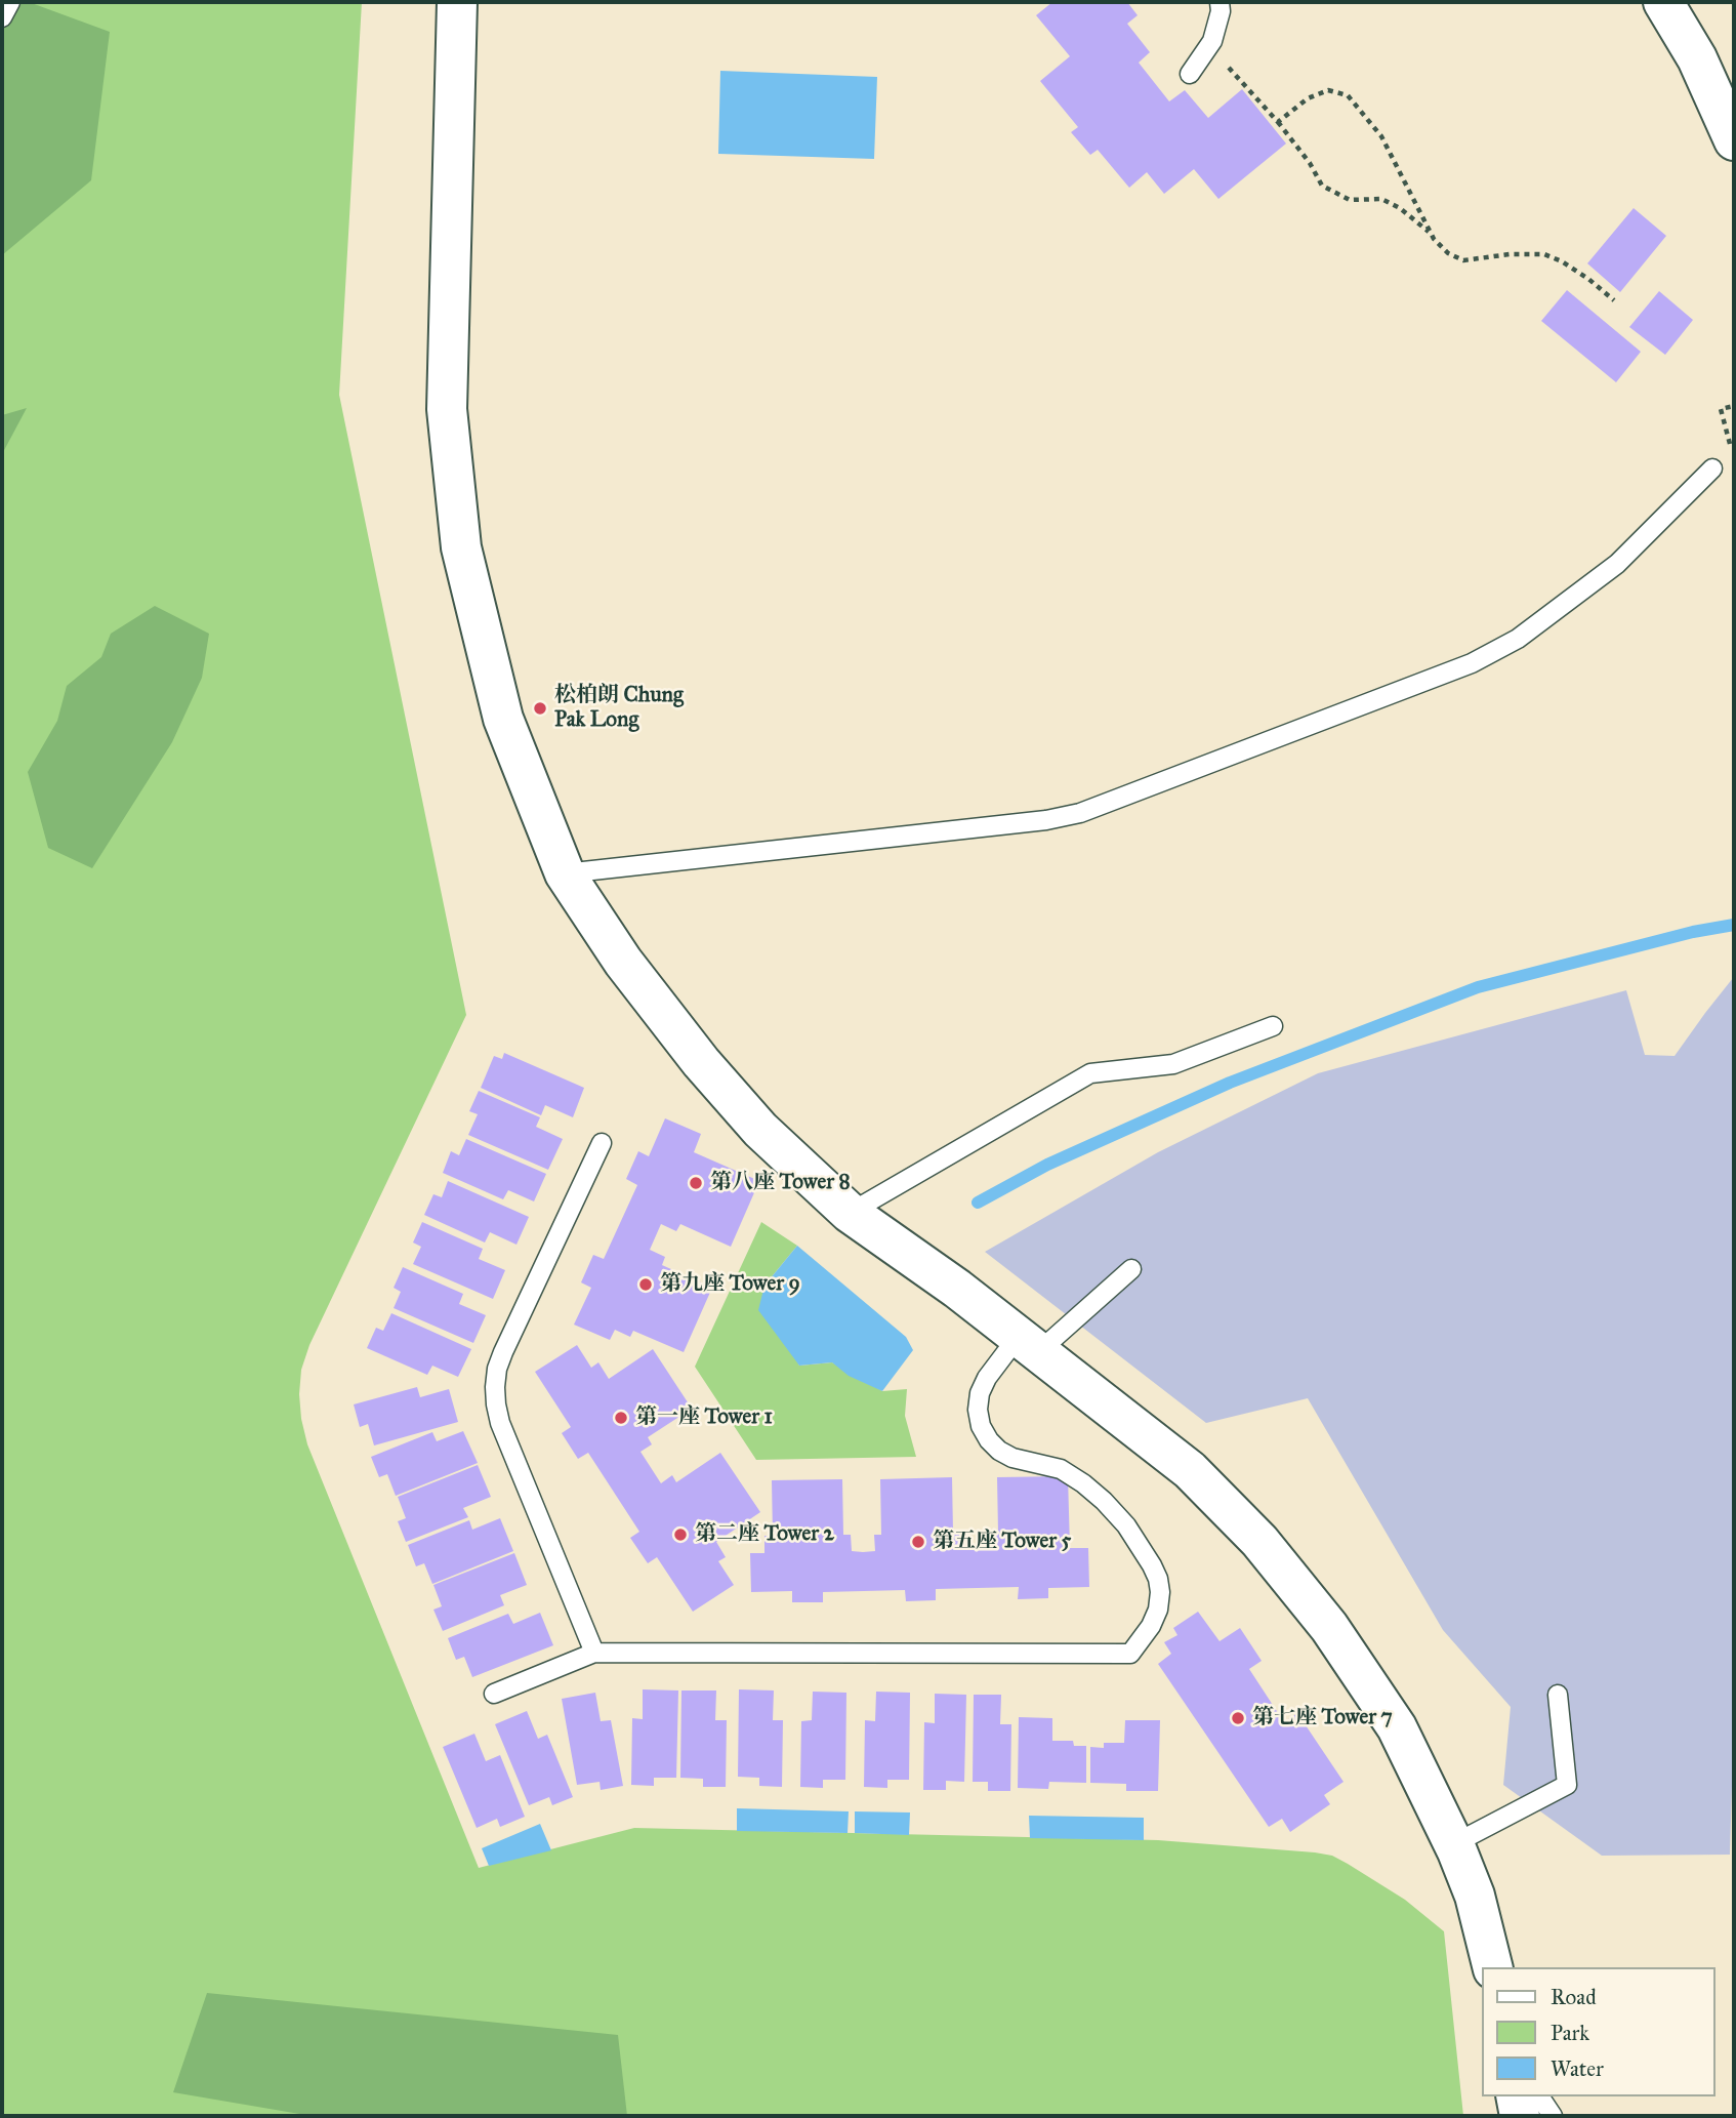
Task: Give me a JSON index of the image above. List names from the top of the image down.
{
  "places": [
    "松柏朗 Chung Pak Long",
    "第八座 Tower 8",
    "第九座 Tower 9",
    "第一座 Tower 1",
    "第二座 Tower 2",
    "第五座 Tower 5",
    "第七座 Tower 7"
  ],
  "legend": ["Road", "Park", "Water"]
}
